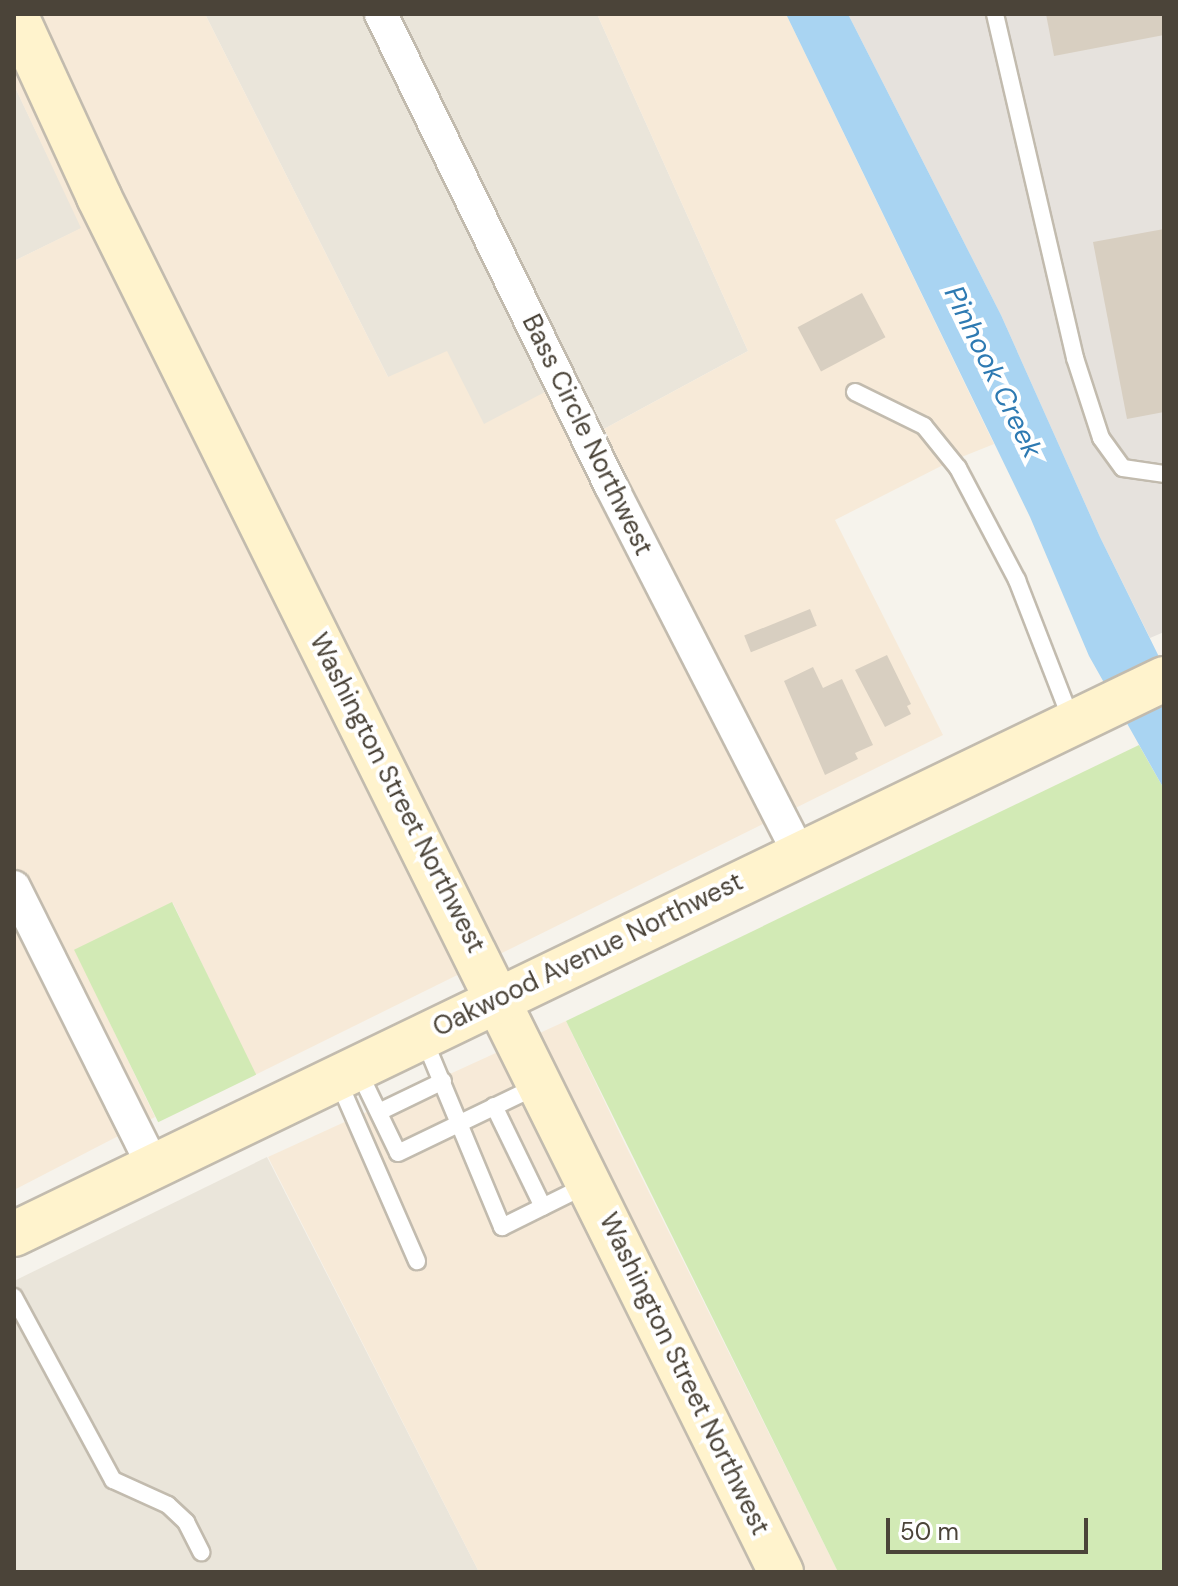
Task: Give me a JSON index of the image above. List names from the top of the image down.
{
  "streets": {
    "main road": ["Washington Street Northwest", "Oakwood Avenue Northwest"],
    "street": ["Bass Circle Northwest"]
  },
  "crossings": [
    ["Bass Circle Northwest", "Oakwood Avenue Northwest"],
    ["Washington Street Northwest", "Oakwood Avenue Northwest"]
  ],
  "water": ["Pinhook Creek"],
  "scale_bar": "50 m"
}
